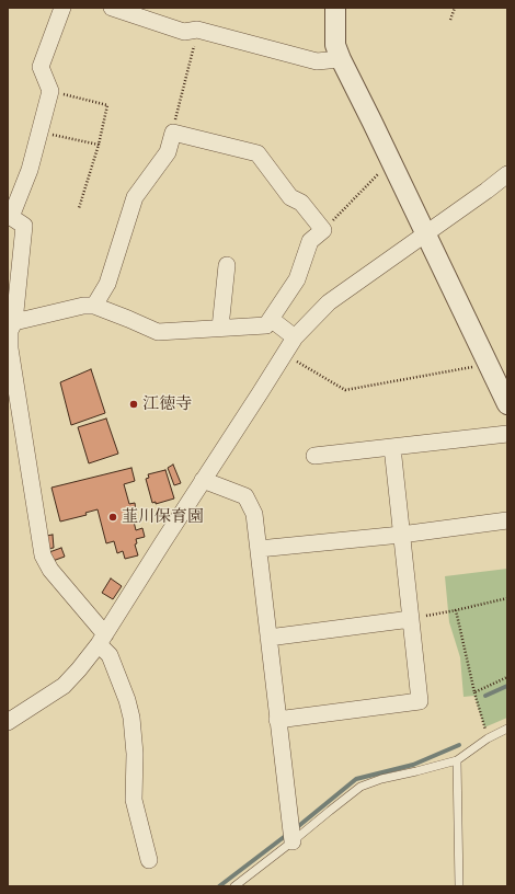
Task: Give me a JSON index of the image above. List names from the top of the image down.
{
  "places": ["江徳寺", "韮川保育園"]
}
